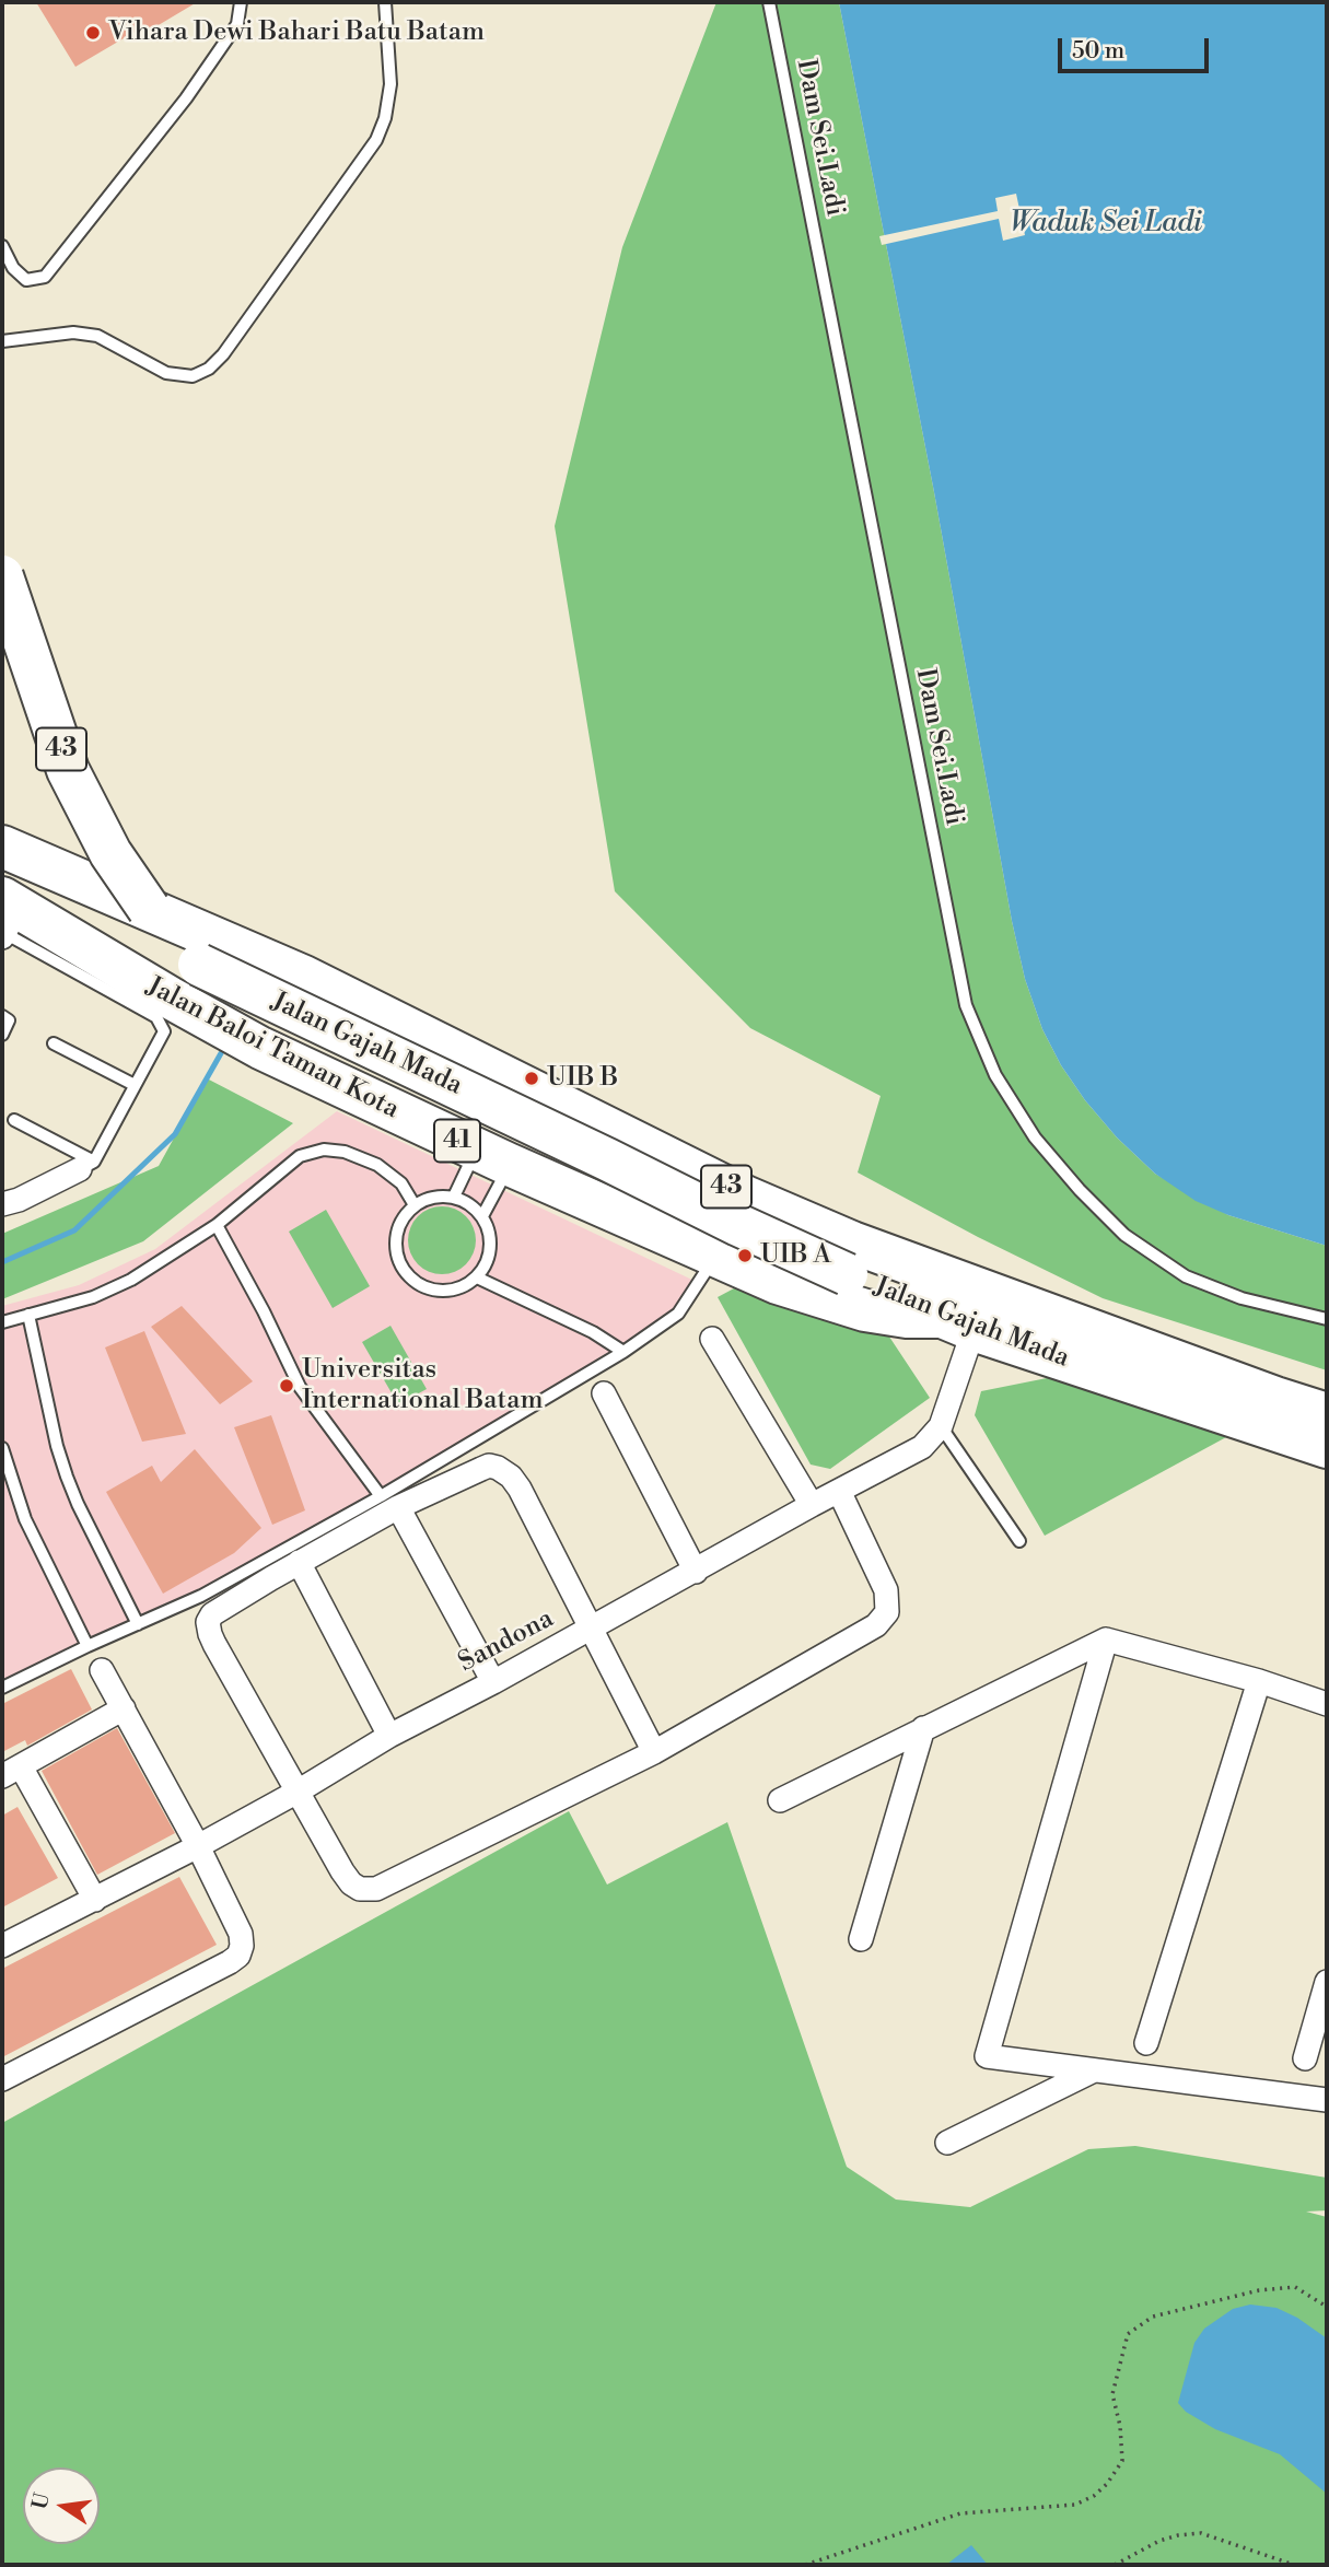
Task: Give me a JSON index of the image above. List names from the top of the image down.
{
  "streets": {
    "highway": [
      "43",
      "Jalan Gajah Mada",
      "Jalan Baloi Taman Kota",
      "41"
    ],
    "street": ["Sandona"],
    "lane": ["Dam Sei.Ladi"]
  },
  "crossings": [
    ["Jalan Gajah Mada", "Jalan Baloi Taman Kota"],
    ["Jalan Gajah Mada", "Sandona"],
    ["Jalan Baloi Taman Kota", "Sandona"]
  ],
  "water": ["Waduk Sei Ladi"],
  "places": [
    "Vihara Dewi Bahari Batu Batam",
    "UIB B",
    "UIB A",
    "Universitas International Batam"
  ],
  "scale_bar": "50 m",
  "north": "left"
}
